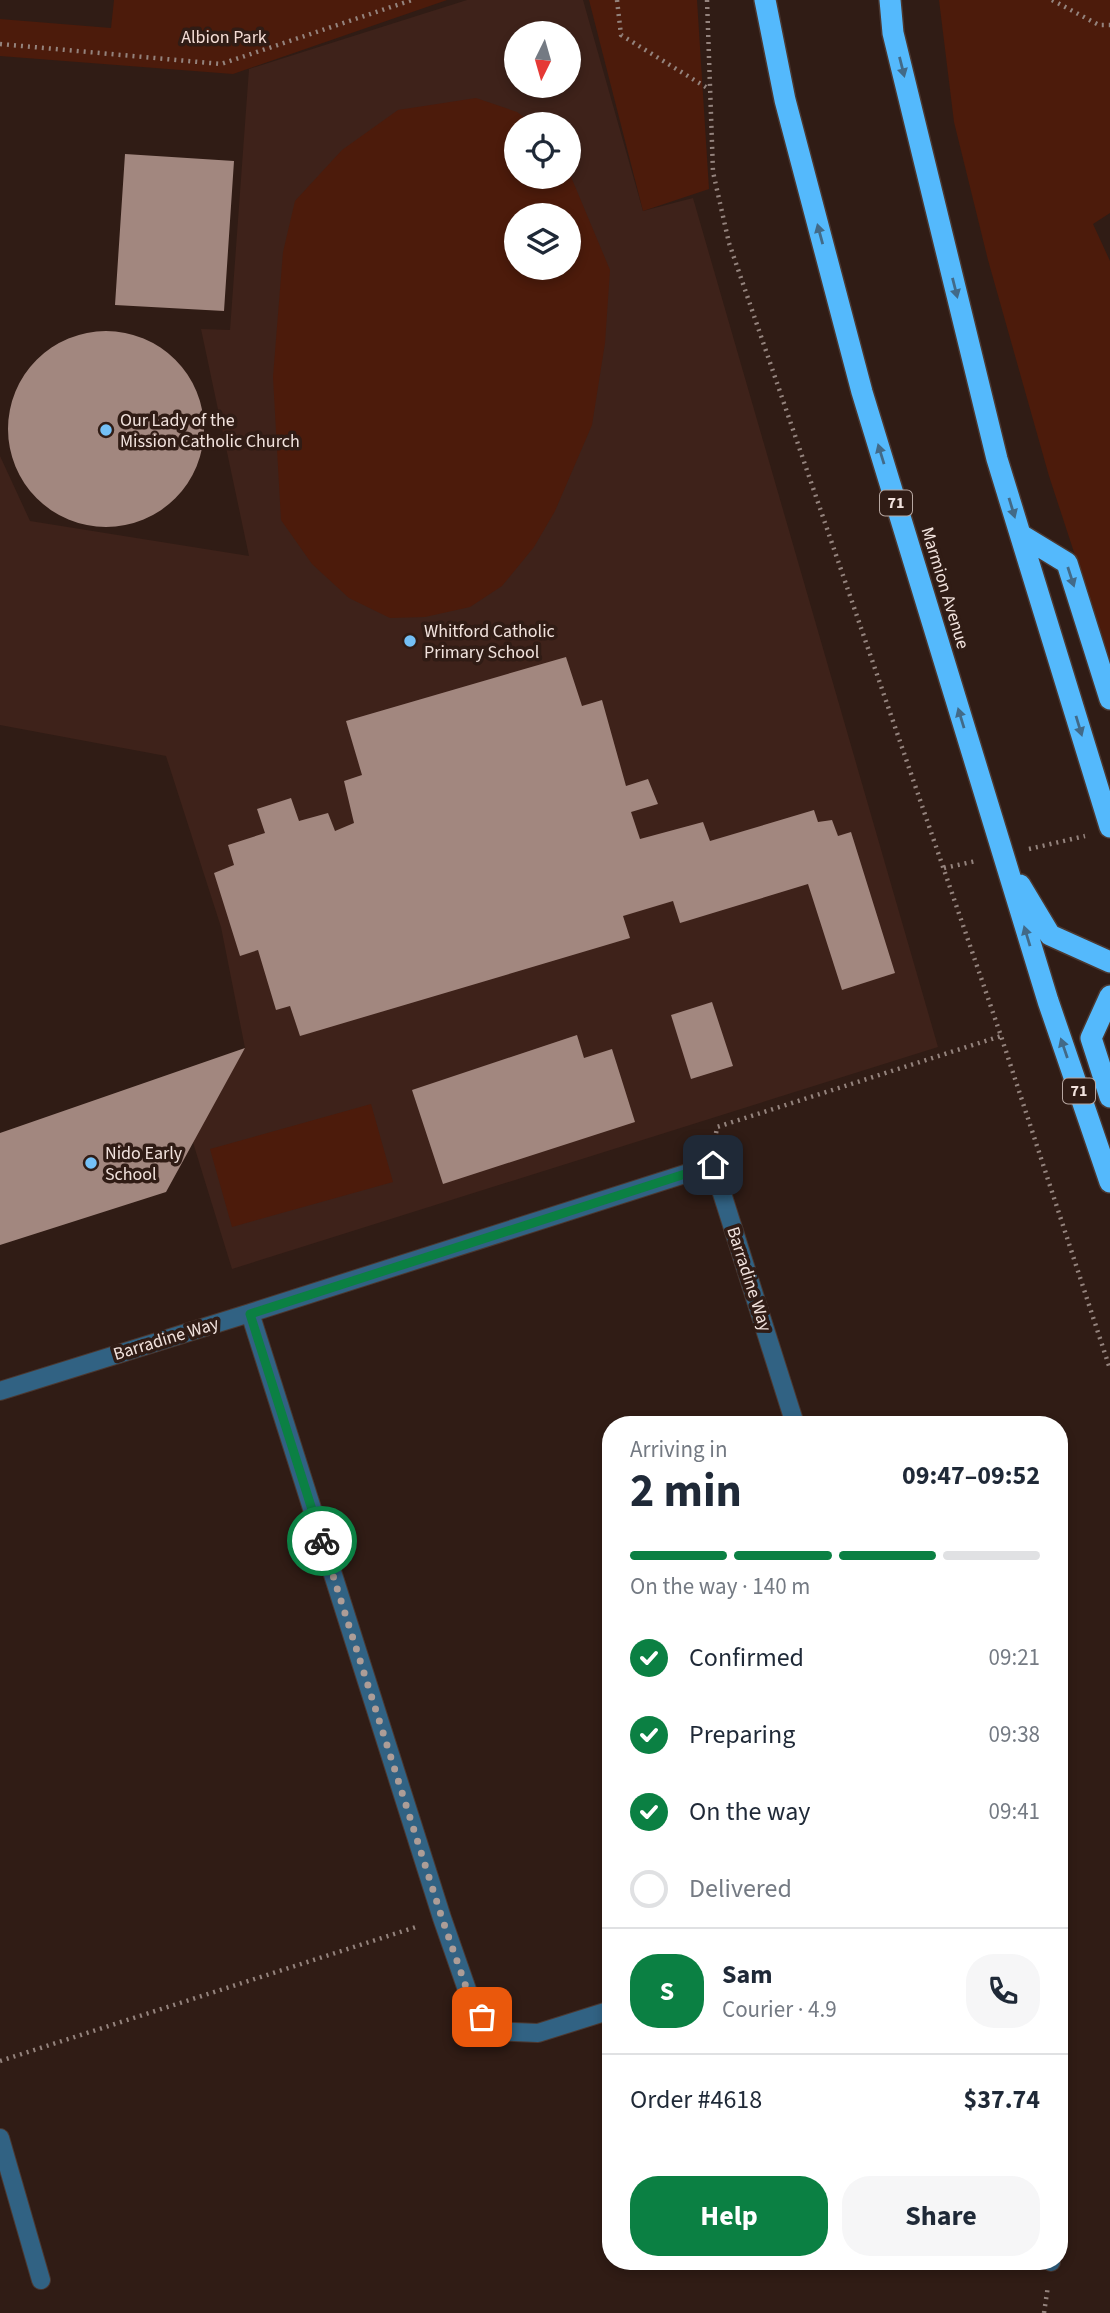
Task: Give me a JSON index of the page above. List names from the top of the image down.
{
  "streets": {
    "highway": ["71", "Marmion Avenue"],
    "street": ["Barradine Way"]
  },
  "parks": ["Albion Park"],
  "places": ["Our Lady of the Mission Catholic Church", "Whitford Catholic Primary School", "Nido Early School"],
  "north": "bottom",
  "page": {
    "heading": ["2 min", "Arriving in", "09:47–09:52"],
    "panel": [
      "Sam",
      "Courier · 4.9",
      "Order #4618",
      "$37.74"
    ],
    "bar": "On the way · 140 m",
    "list": [
      ["Confirmed", "09:21"],
      ["Preparing", "09:38"],
      ["On the way", "09:41"],
      "Delivered"
    ],
    "round": "S",
    "buttons": ["Help", "Share"]
  }
}
